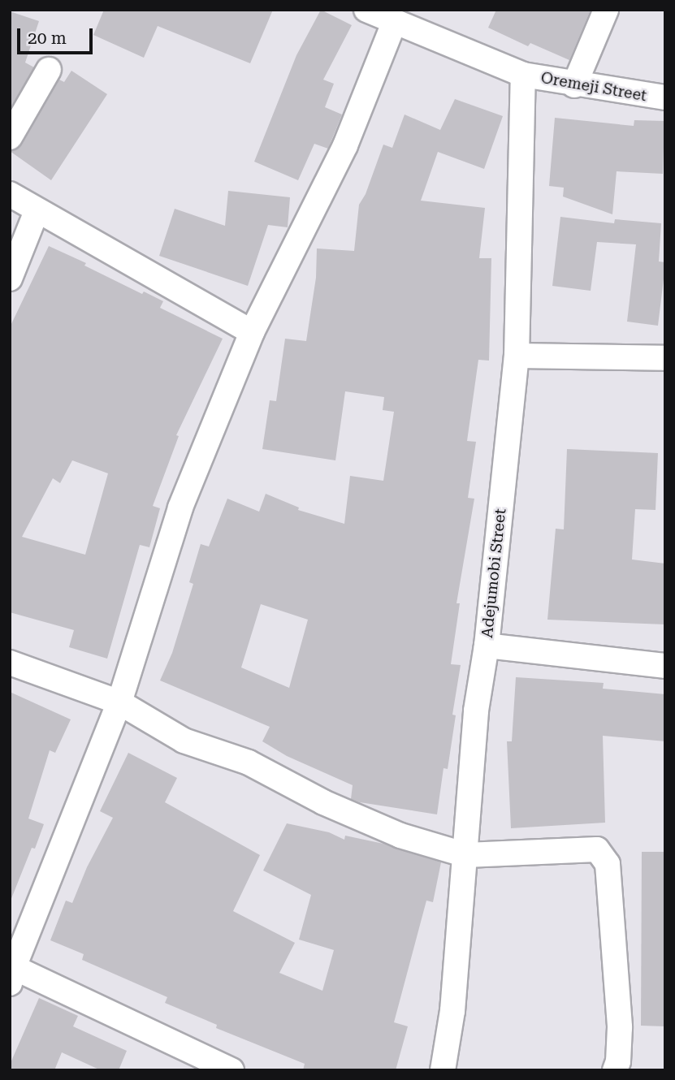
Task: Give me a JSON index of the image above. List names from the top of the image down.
{
  "streets": {
    "street": ["Oremeji Street", "Adejumobi Street"]
  },
  "crossings": [
    ["Oremeji Street", "Adejumobi Street"]
  ],
  "scale_bar": "20 m"
}
